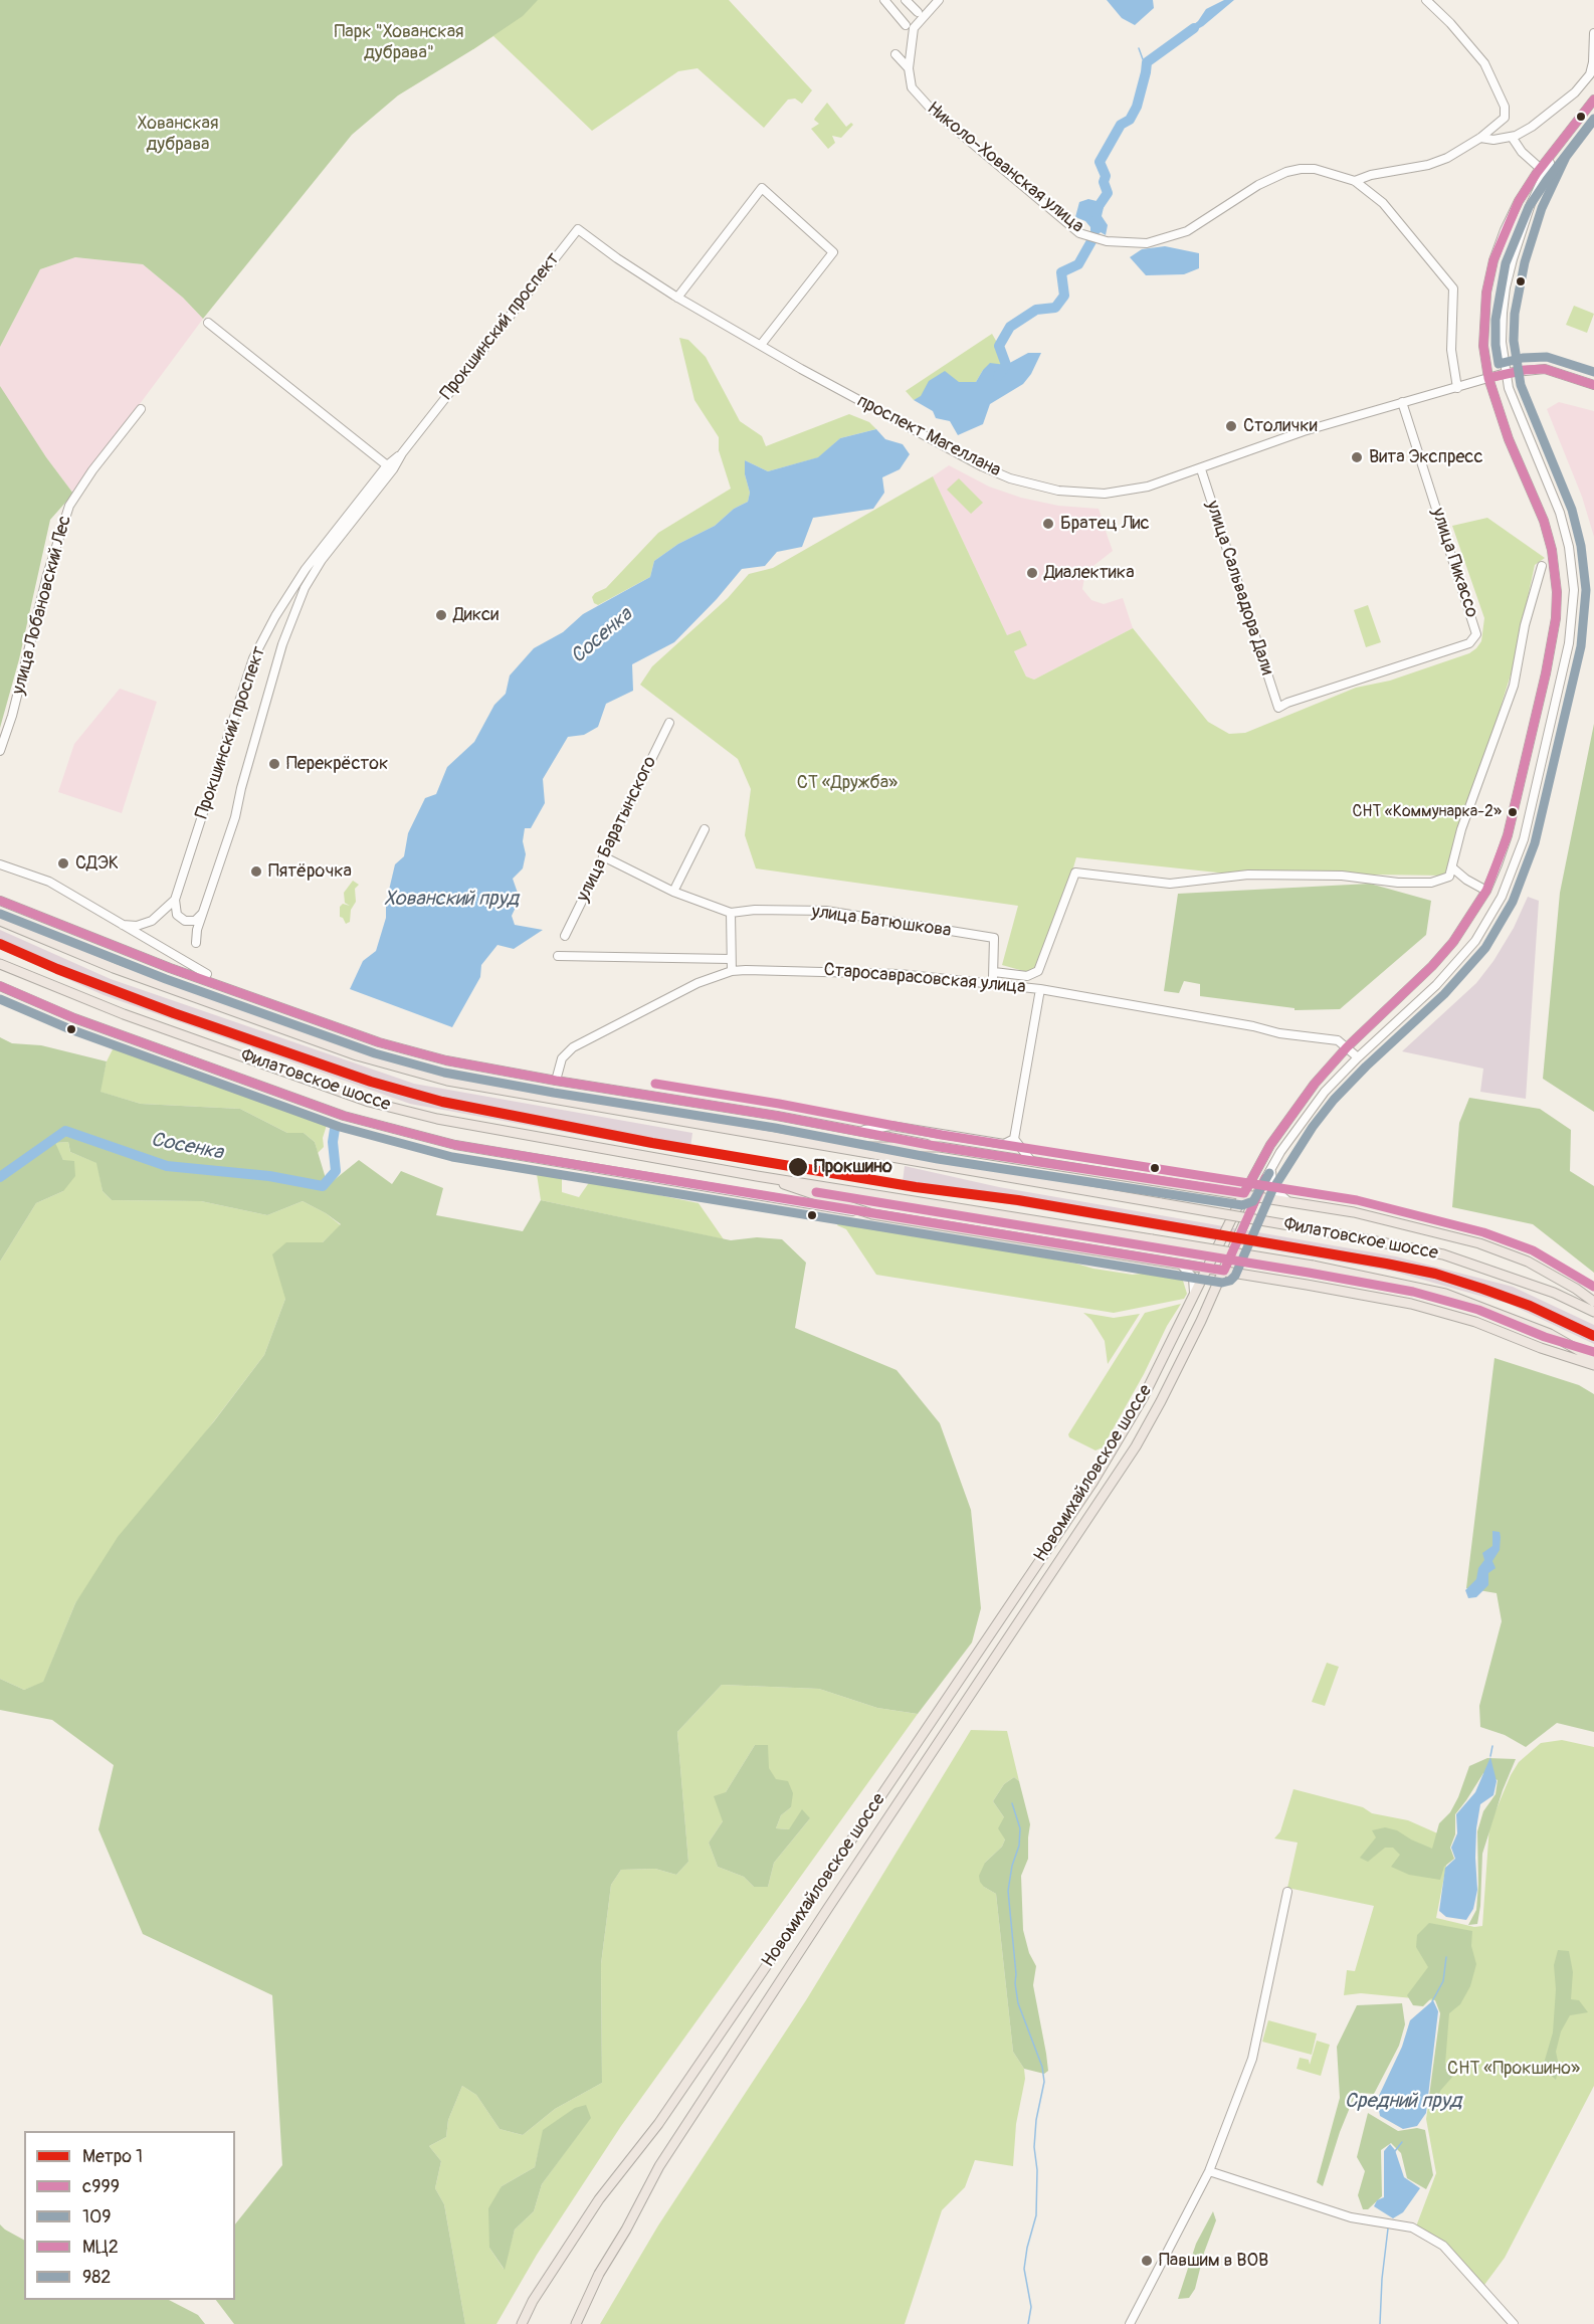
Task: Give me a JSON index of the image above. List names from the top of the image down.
{
  "streets": {
    "main road": ["Филатовское шоссе", "Новомихайловское шоссе"],
    "street": [
      "Николо-Хованская улица",
      "Прокшинский проспект",
      "проспект Магеллана",
      "улица Пикассо",
      "улица Сальвадора Дали",
      "улица Лобановский Лес",
      "улица Баратынского",
      "улица Батюшкова",
      "Старосаврасовская улица"
    ]
  },
  "crossings": [
    ["Николо-Хованская улица", "проспект Магеллана"],
    ["Прокшинский проспект", "проспект Магеллана"],
    ["проспект Магеллана", "улица Пикассо"],
    ["проспект Магеллана", "улица Сальвадора Дали"],
    ["проспект Магеллана", "Новомихайловское шоссе"],
    ["улица Пикассо", "улица Сальвадора Дали"],
    ["улица Баратынского", "улица Батюшкова"],
    ["Старосаврасовская улица", "Новомихайловское шоссе"]
  ],
  "water": ["Сосенка", "Хованский пруд", "Средний пруд"],
  "parks": [
    "Парк \"Хованская дубрава\"",
    "Хованская дубрава",
    "СТ «Дружба»",
    "СНТ «Прокшино»"
  ],
  "places": [
    "Столички",
    "Вита Экспресс",
    "Братец Лис",
    "Диалектика",
    "Дикси",
    "Перекрёсток",
    "СНТ «Коммунарка-2»",
    "СДЭК",
    "Пятёрочка",
    "Прокшино",
    "Павшим в ВОВ"
  ],
  "lines": [
    "transit line с999",
    "transit line 982",
    "transit line 109",
    "metro line 1",
    "transit line МЦ2"
  ],
  "legend": [
    "Метро 1",
    "с999",
    "109",
    "МЦ2",
    "982"
  ]
}
